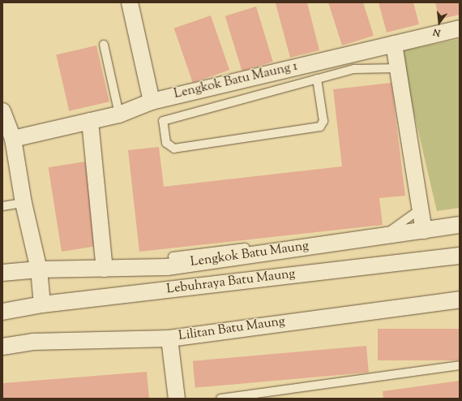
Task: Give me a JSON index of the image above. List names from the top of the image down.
{
  "streets": {
    "street": [
      "Lengkok Batu Maung 1",
      "Lengkok Batu Maung",
      "Lebuhraya Batu Maung",
      "Lilitan Batu Maung"
    ]
  },
  "north": "bottom"
}
